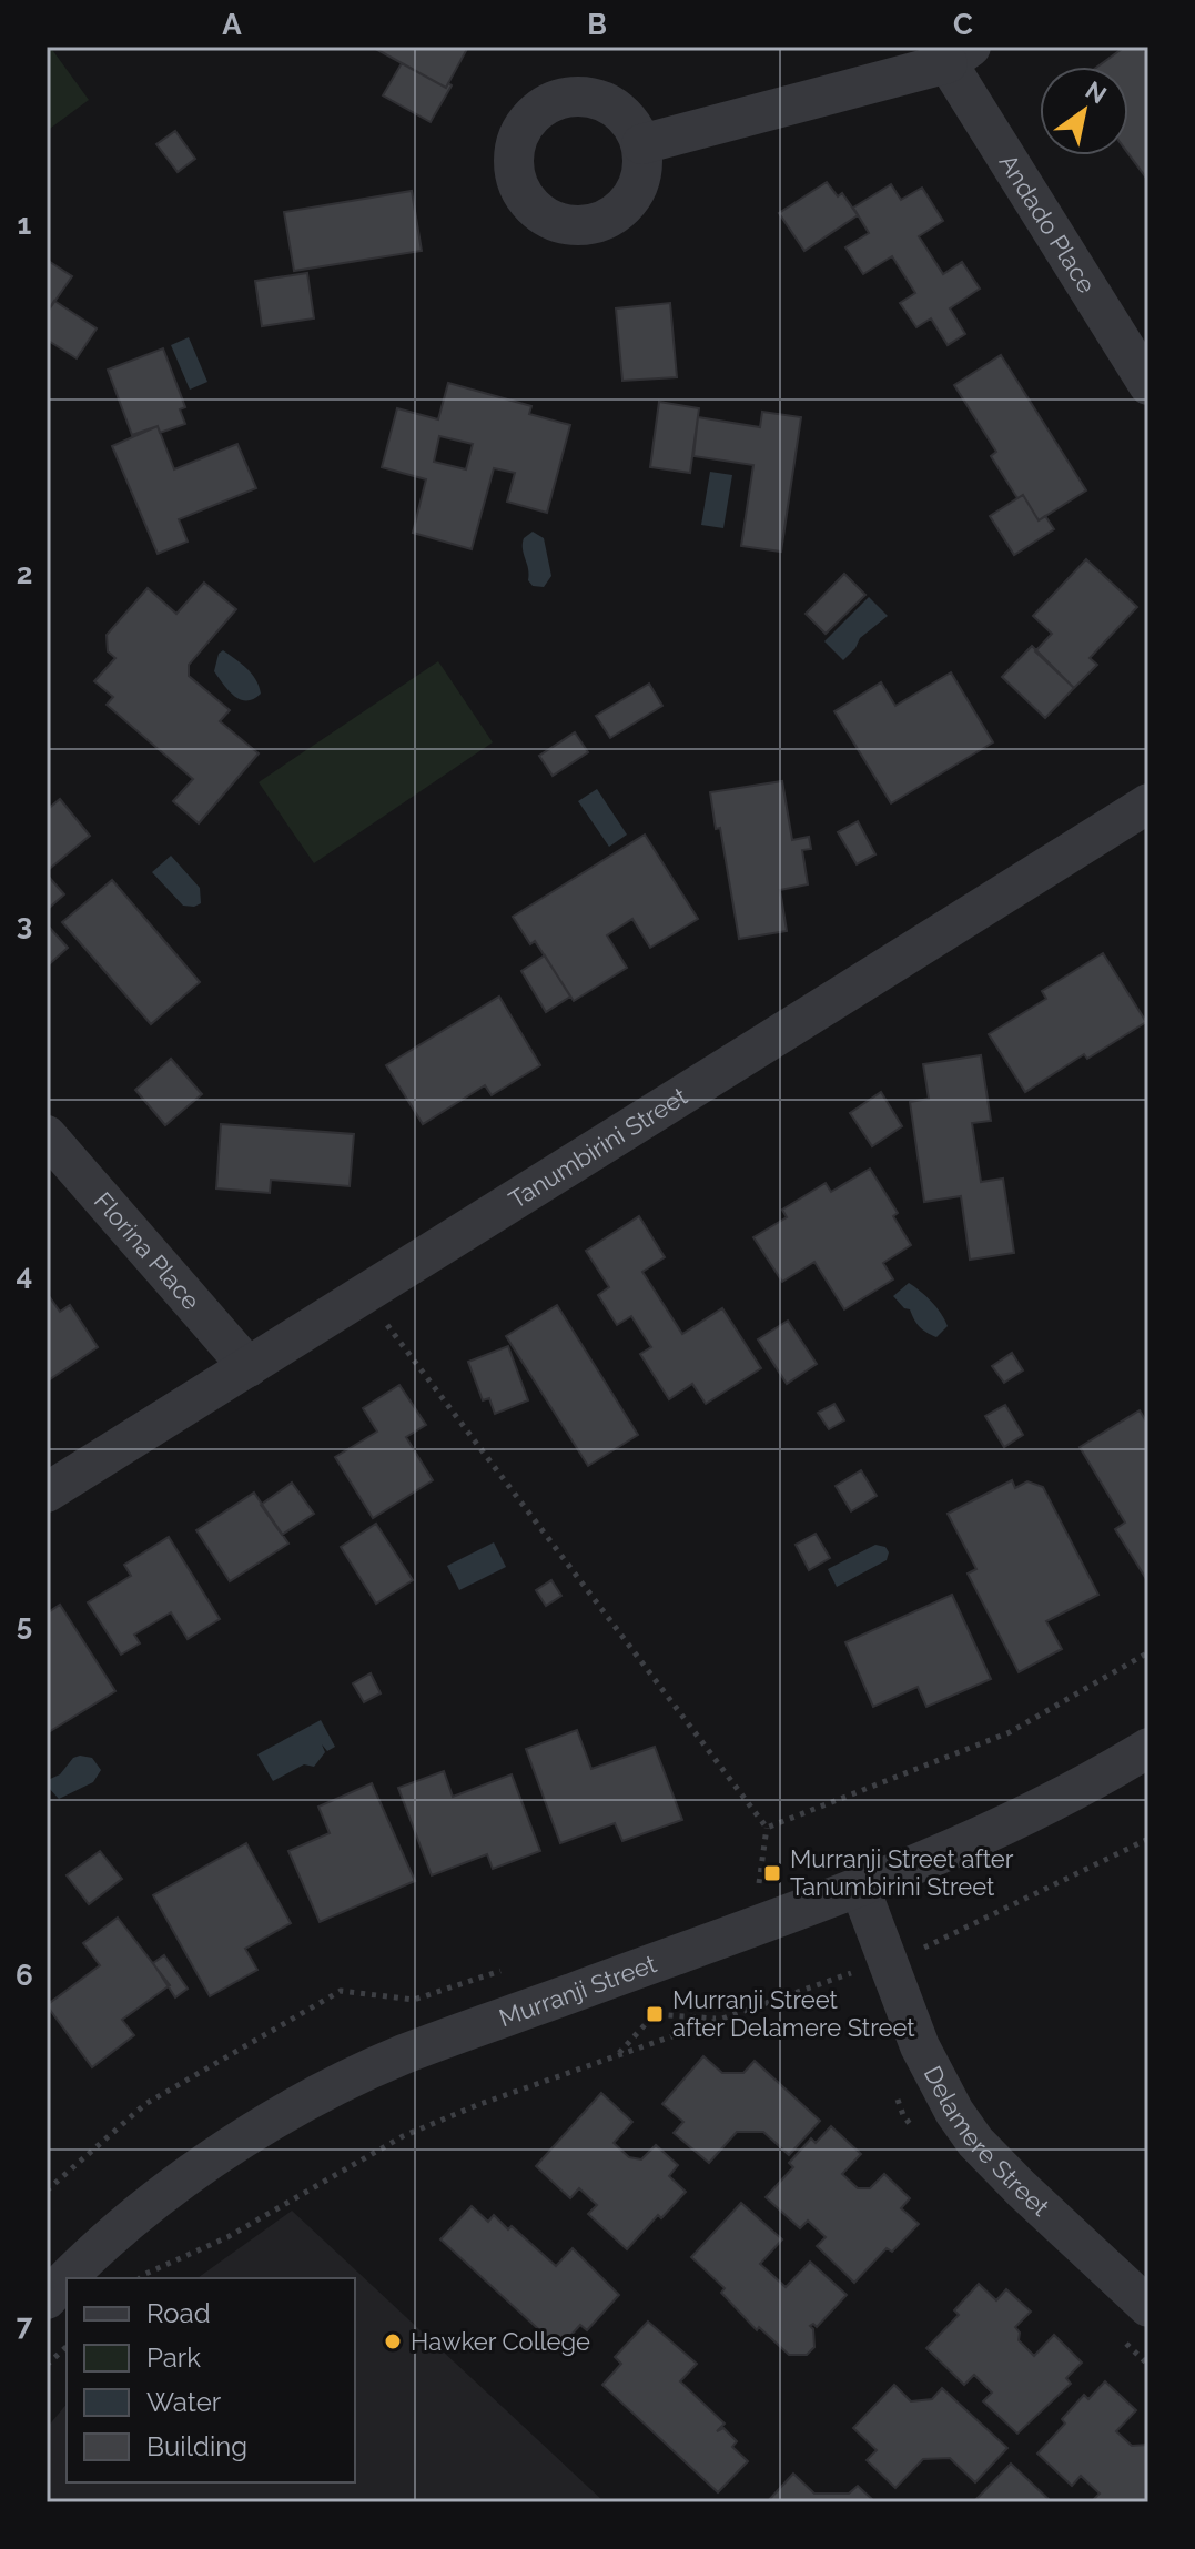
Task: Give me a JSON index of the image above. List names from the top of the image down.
{
  "streets": {
    "street": [
      "Andado Place",
      "Tanumbirini Street",
      "Florina Place",
      "Murranji Street",
      "Delamere Street"
    ]
  },
  "crossings": [
    ["Tanumbirini Street", "Florina Place"],
    ["Murranji Street", "Delamere Street"]
  ],
  "places": {
    "transit": ["Murranji Street after Tanumbirini Street", "Murranji Street after Delamere Street"],
    "other": ["Hawker College"]
  },
  "legend": [
    "Road",
    "Park",
    "Water",
    "Building"
  ],
  "north": "top right",
  "grid": {
    "columns": ["A", "B", "C"],
    "rows": [
      "1",
      "2",
      "3",
      "4",
      "5",
      "6",
      "7"
    ]
  }
}
